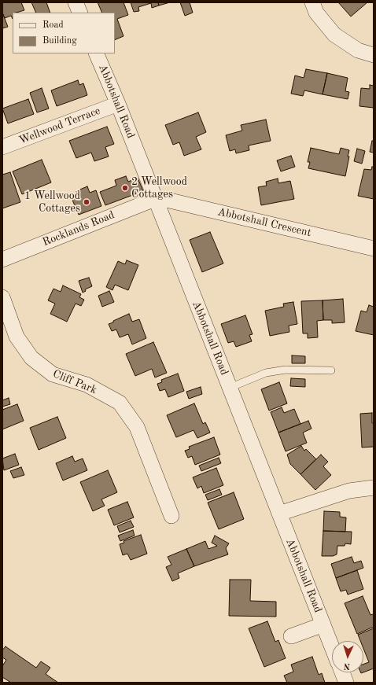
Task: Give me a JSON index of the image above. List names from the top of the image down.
{
  "streets": {
    "street": [
      "Abbotshall Road",
      "Wellwood Terrace",
      "Abbotshall Crescent",
      "Rocklands Road",
      "Cliff Park"
    ]
  },
  "crossings": [
    ["Abbotshall Road", "Wellwood Terrace"],
    ["Abbotshall Road", "Abbotshall Crescent"],
    ["Abbotshall Road", "Rocklands Road"],
    ["Abbotshall Crescent", "Rocklands Road"]
  ],
  "places": ["2 Wellwood Cottages", "1 Wellwood Cottages"],
  "legend": ["Road", "Building"],
  "north": "bottom"
}
